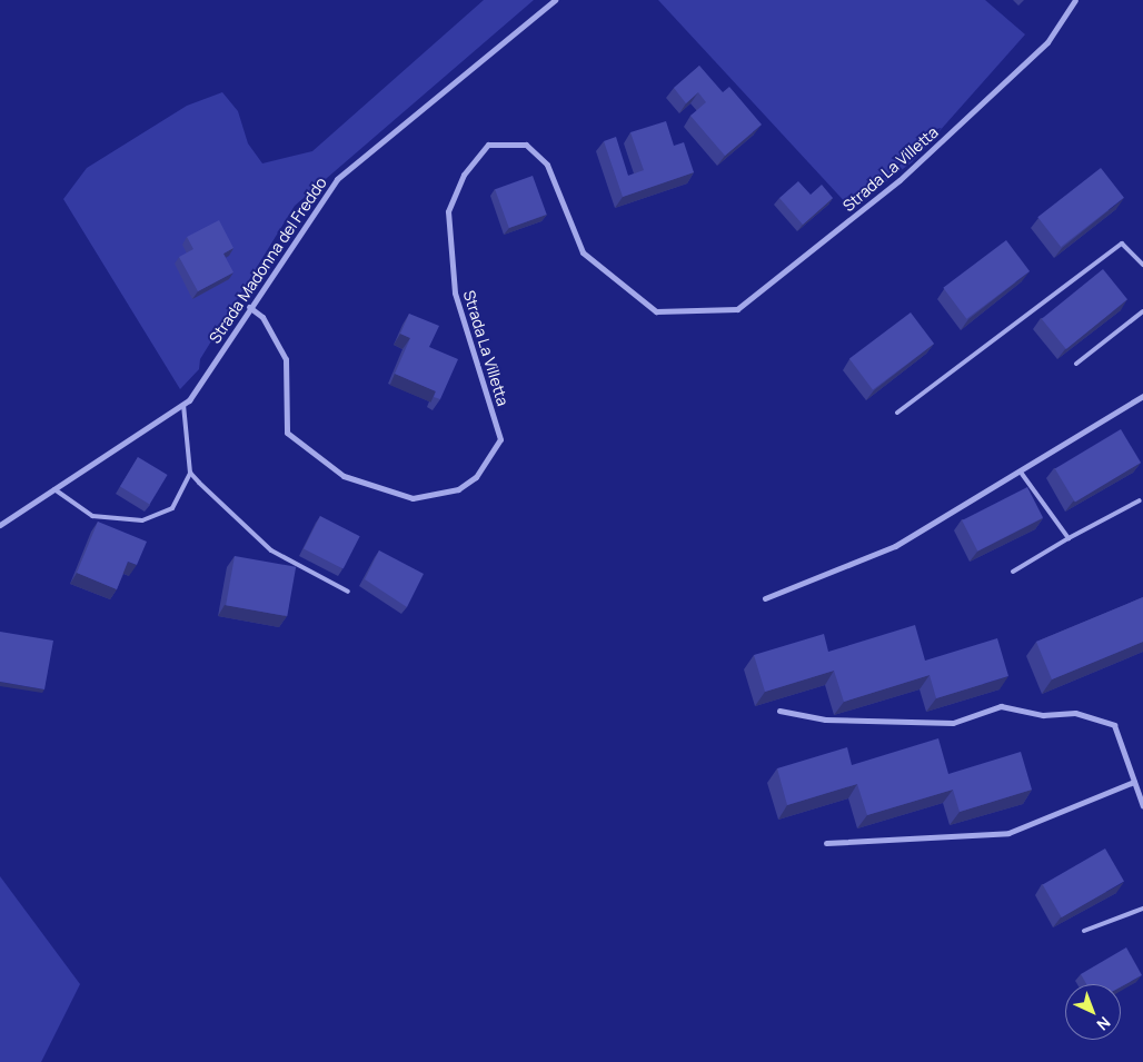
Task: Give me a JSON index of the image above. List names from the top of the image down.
{
  "streets": {
    "street": ["Strada La Villetta", "Strada Madonna del Freddo"]
  },
  "crossings": [
    ["Strada La Villetta", "Strada Madonna del Freddo"]
  ],
  "north": "bottom right"
}
